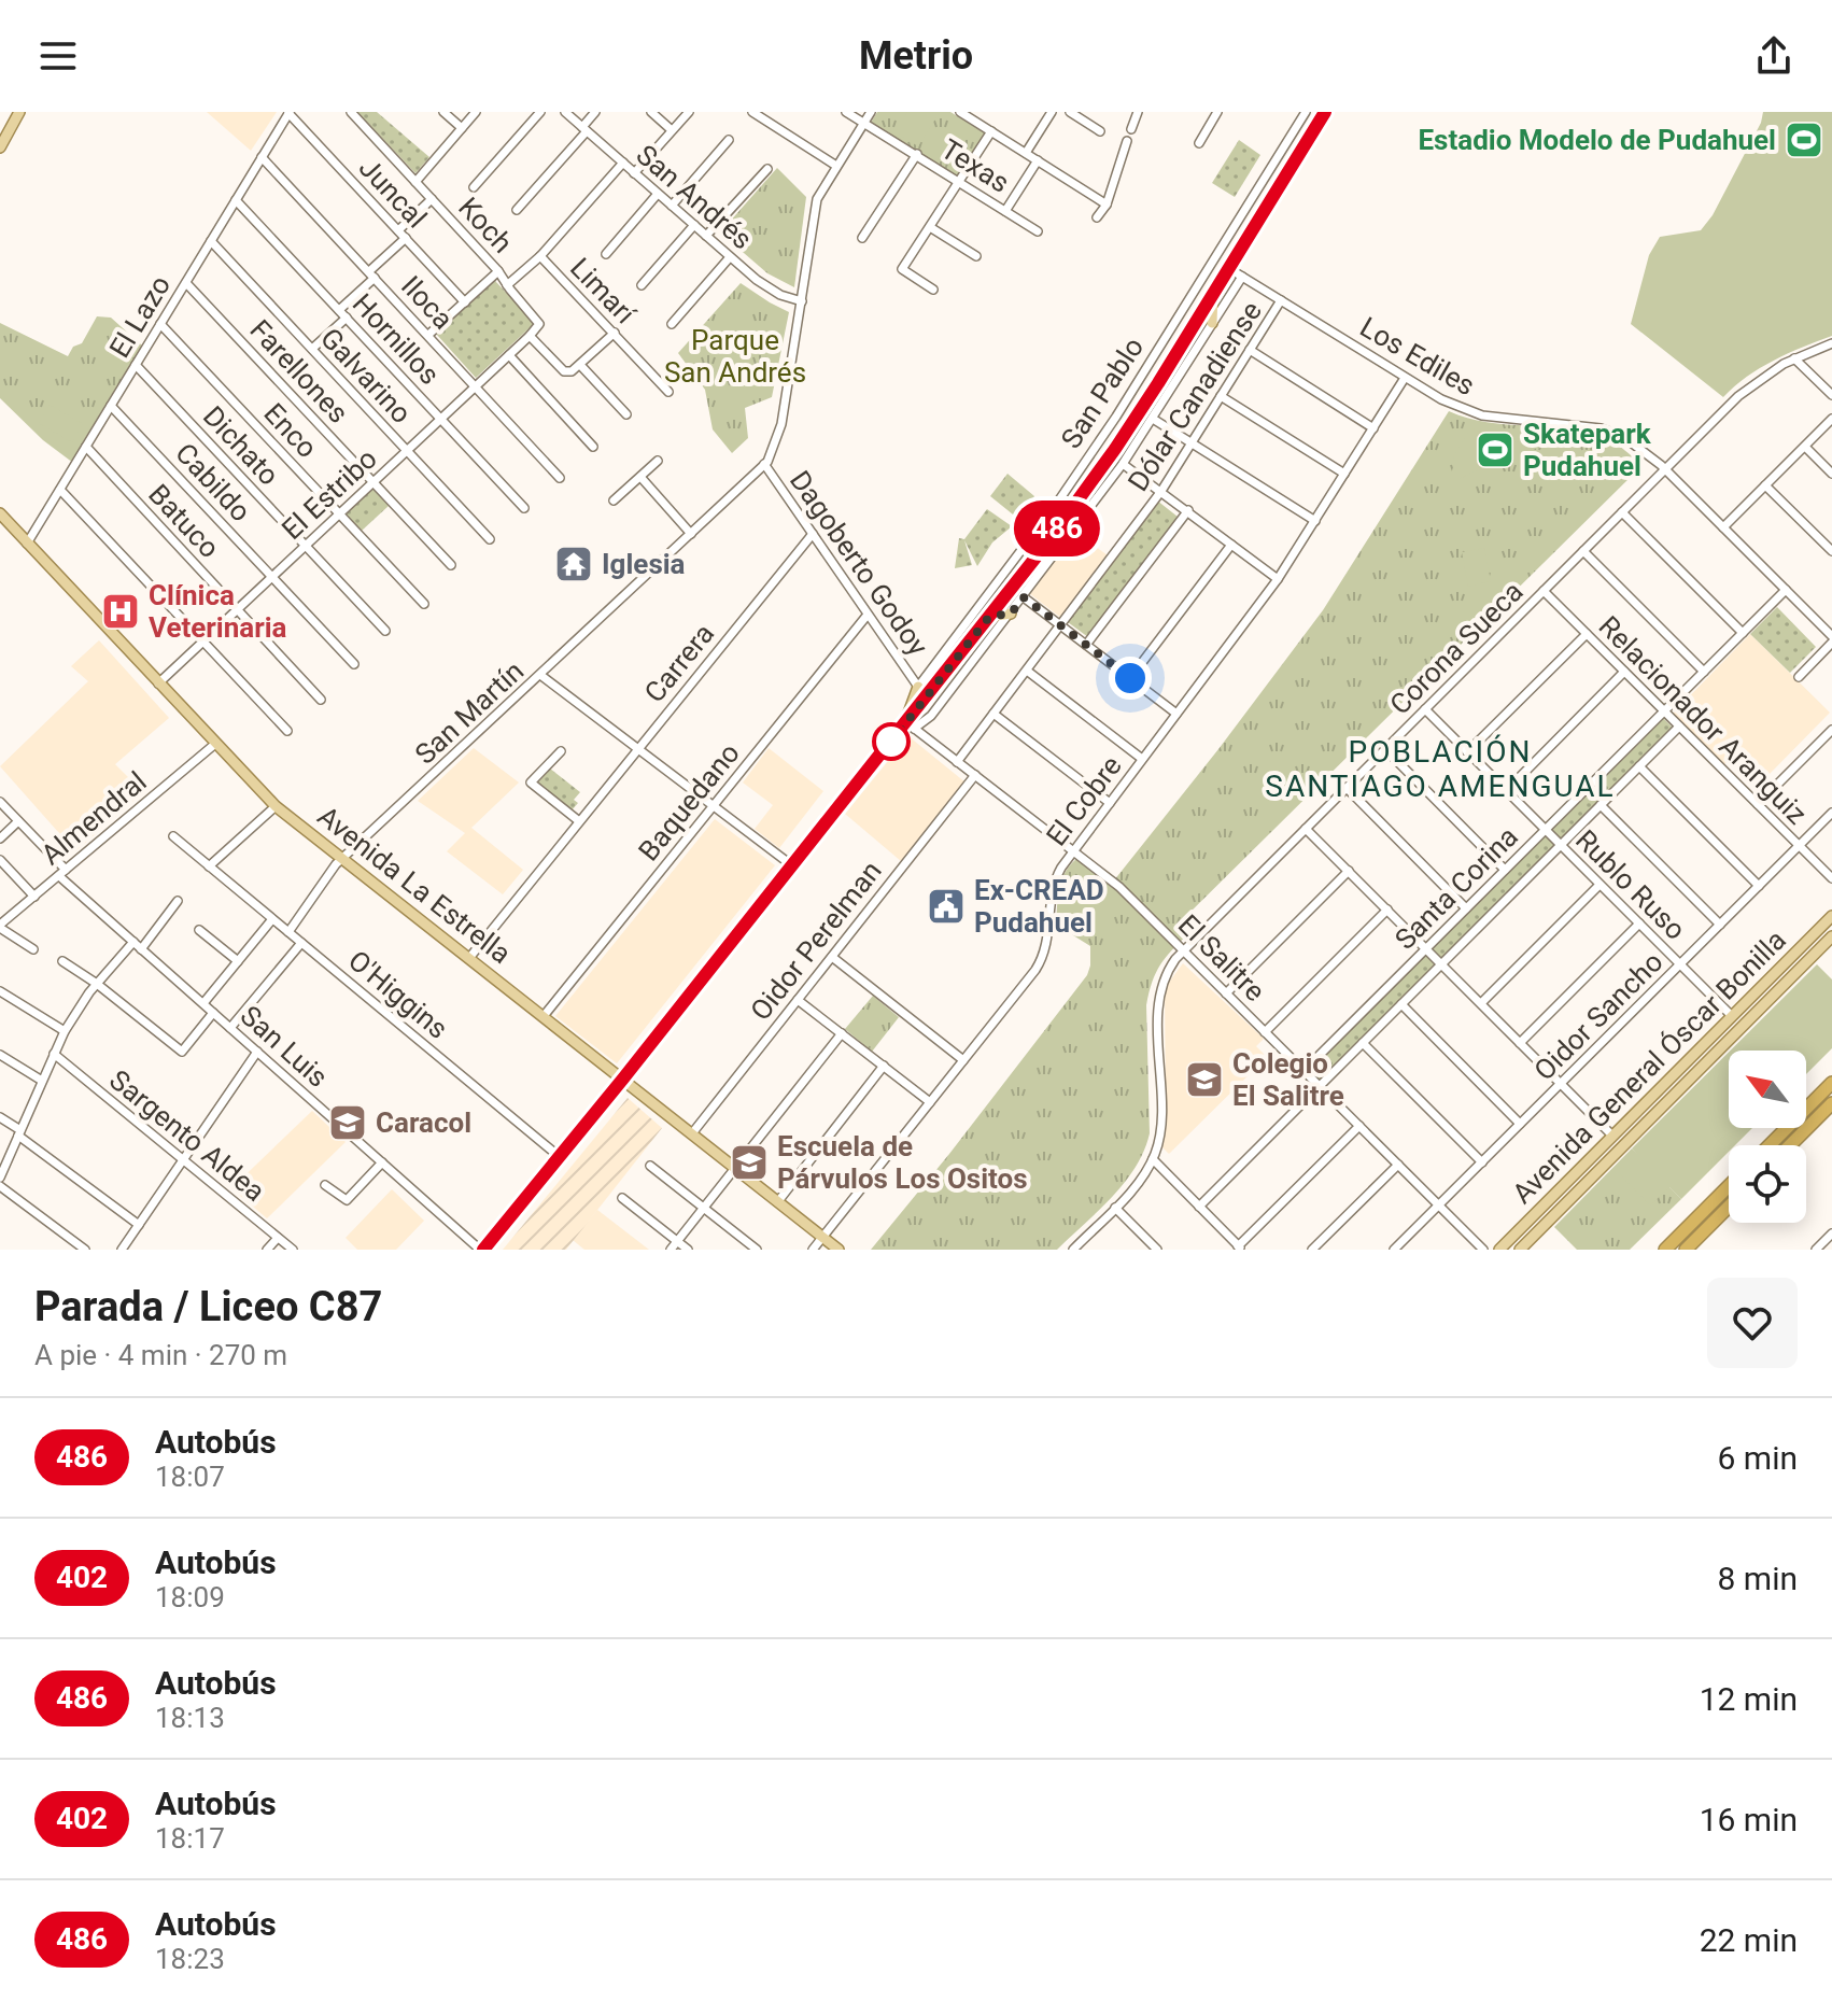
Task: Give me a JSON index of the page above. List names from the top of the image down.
{
  "streets": {
    "main road": ["San Pablo", "Avenida La Estrella", "Avenida General Óscar Bonilla"],
    "street": [
      "Texas",
      "Juncal",
      "San Andrés",
      "Koch",
      "Limarí",
      "Iloca",
      "El Lazo",
      "Hornillos",
      "Los Ediles",
      "Farellones",
      "Galvarino",
      "Dólar Canadiense",
      "Enco",
      "Dichato",
      "Cabildo",
      "El Estribo",
      "Batuco",
      "Dagoberto Godoy",
      "Corona Sueca",
      "Carrera",
      "San Martín",
      "Relacionador Aranguiz",
      "El Cobre",
      "Baquedano",
      "Almendral",
      "Rublo Ruso",
      "Santa Corina",
      "Oidor Perelman",
      "El Salitre",
      "O'Higgins",
      "Oidor Sancho",
      "San Luis",
      "Sargento Aldea"
    ]
  },
  "crossings": [
    ["Juncal", "El Lazo"],
    ["Koch", "El Estribo"],
    ["Iloca", "El Lazo"],
    ["Iloca", "El Estribo"],
    ["El Lazo", "Hornillos"],
    ["El Lazo", "Farellones"],
    ["El Lazo", "Galvarino"],
    ["El Lazo", "Enco"],
    ["El Lazo", "Dichato"],
    ["El Lazo", "Cabildo"],
    ["El Lazo", "Batuco"],
    ["El Lazo", "Avenida La Estrella"],
    ["Hornillos", "El Estribo"],
    ["Los Ediles", "San Pablo"],
    ["Los Ediles", "Dólar Canadiense"],
    ["Los Ediles", "Corona Sueca"],
    ["Los Ediles", "El Cobre"],
    ["Los Ediles", "Santa Corina"],
    ["Farellones", "El Estribo"],
    ["Galvarino", "El Estribo"],
    ["San Pablo", "Dagoberto Godoy"],
    ["San Pablo", "Avenida La Estrella"],
    ["San Pablo", "El Salitre"],
    ["San Pablo", "O'Higgins"],
    ["San Pablo", "San Luis"],
    ["Dólar Canadiense", "El Salitre"],
    ["Enco", "El Estribo"],
    ["Dichato", "El Estribo"],
    ["Cabildo", "El Estribo"],
    ["El Estribo", "Batuco"],
    ["El Estribo", "Avenida La Estrella"],
    ["Dagoberto Godoy", "Carrera"],
    ["Dagoberto Godoy", "San Martín"],
    ["Dagoberto Godoy", "Baquedano"],
    ["Corona Sueca", "Relacionador Aranguiz"],
    ["Corona Sueca", "Rublo Ruso"],
    ["Corona Sueca", "El Salitre"],
    ["Carrera", "Avenida La Estrella"],
    ["San Martín", "Avenida La Estrella"],
    ["San Martín", "O'Higgins"],
    ["Relacionador Aranguiz", "Santa Corina"],
    ["Relacionador Aranguiz", "Oidor Sancho"],
    ["El Cobre", "Avenida La Estrella"],
    ["El Cobre", "El Salitre"],
    ["Baquedano", "Avenida La Estrella"],
    ["Almendral", "Avenida La Estrella"],
    ["Almendral", "San Luis"],
    ["Avenida La Estrella", "Oidor Perelman"],
    ["Rublo Ruso", "Santa Corina"],
    ["Rublo Ruso", "Oidor Sancho"],
    ["Rublo Ruso", "Avenida General Óscar Bonilla"],
    ["Santa Corina", "El Salitre"],
    ["Oidor Perelman", "El Salitre"],
    ["El Salitre", "Oidor Sancho"]
  ],
  "districts": ["POBLACIÓN SANTIAGO AMENGUAL"],
  "parks": ["Parque San Andrés"],
  "places": {
    "sports": ["Estadio Modelo de Pudahuel", "Skatepark Pudahuel"],
    "temple": ["Iglesia"],
    "hospital": ["Clínica Veterinaria"],
    "public building": ["Ex-CREAD Pudahuel"],
    "school or university": ["Colegio El Salitre", "Caracol", "Escuela de Párvulos Los Ositos"]
  },
  "lines": ["bus line 486"],
  "north": "top left",
  "page": {
    "header": "Metrio",
    "on_map": "486",
    "heading": ["Parada / Liceo C87", "A pie · 4 min · 270 m"],
    "list": [
      {
        "mark": "486",
        "name": "Autobús",
        "note": "18:07",
        "value": "6 min"
      },
      {
        "mark": "402",
        "name": "Autobús",
        "note": "18:09",
        "value": "8 min"
      },
      {
        "mark": "486",
        "name": "Autobús",
        "note": "18:13",
        "value": "12 min"
      },
      {
        "mark": "402",
        "name": "Autobús",
        "note": "18:17",
        "value": "16 min"
      },
      {
        "mark": "486",
        "name": "Autobús",
        "note": "18:23",
        "value": "22 min"
      }
    ]
  }
}
